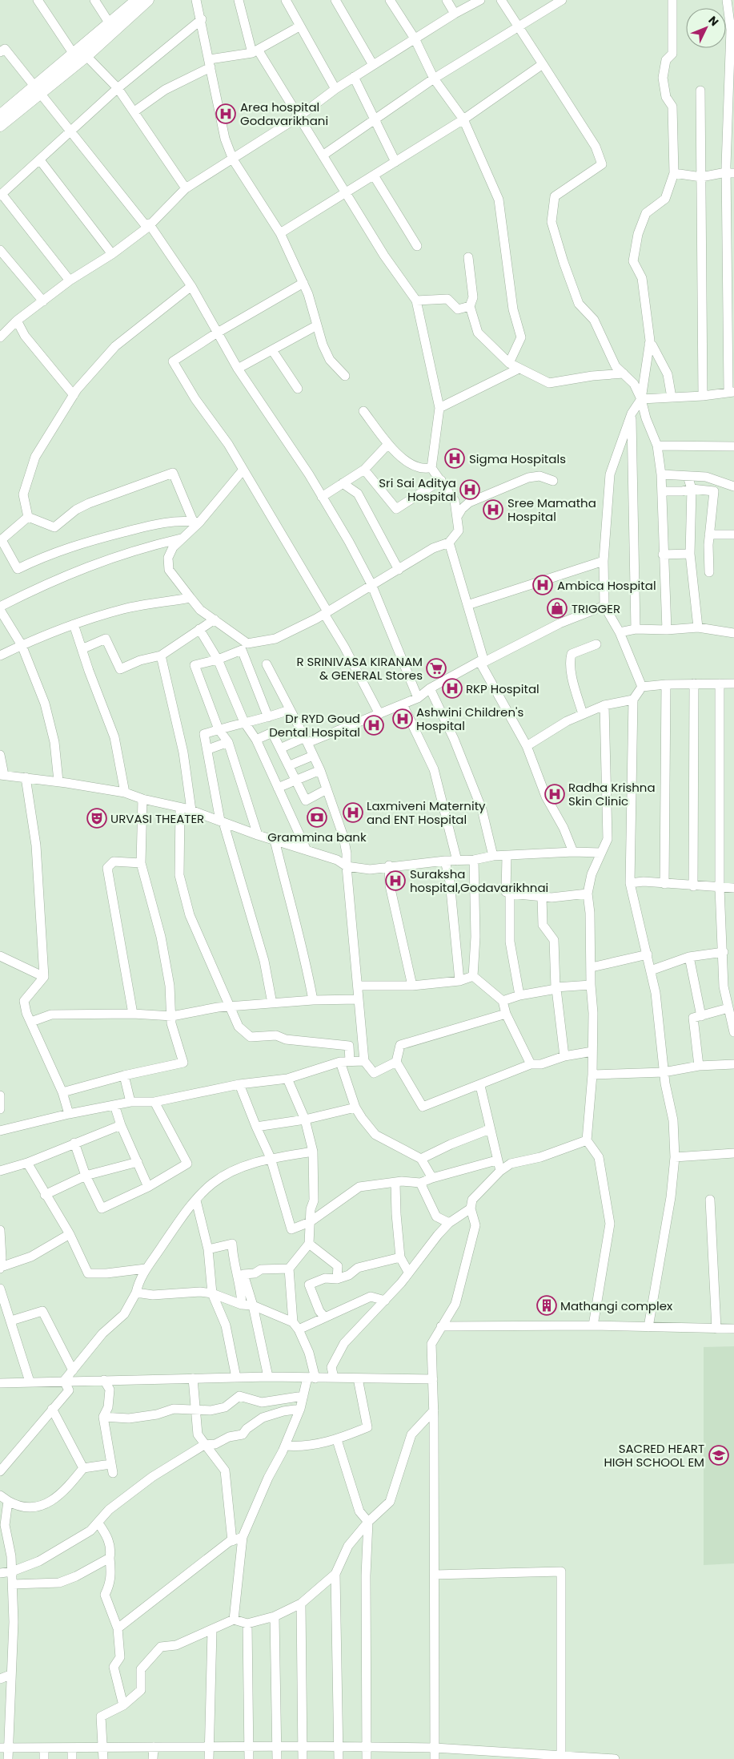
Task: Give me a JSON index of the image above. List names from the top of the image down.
{
  "places": {
    "hospital": [
      "Area hospital Godavarikhani",
      "Sigma Hospitals",
      "Sri Sai Aditya Hospital",
      "Sree Mamatha Hospital",
      "Ambica Hospital",
      "RKP Hospital",
      "Ashwini Children's Hospital",
      "Dr RYD Goud Dental Hospital",
      "Radha Krishna Skin Clinic",
      "Laxmiveni Maternity and ENT Hospital",
      "Suraksha hospital,Godavarikhnai"
    ],
    "shop": ["TRIGGER"],
    "supermarket": ["R SRINIVASA KIRANAM & GENERAL Stores"],
    "bank": ["Grammina bank"],
    "theatre": ["URVASI THEATER"],
    "building": ["Mathangi complex"],
    "school or university": ["SACRED HEART HIGH SCHOOL EM"]
  },
  "north": "top right"
}
